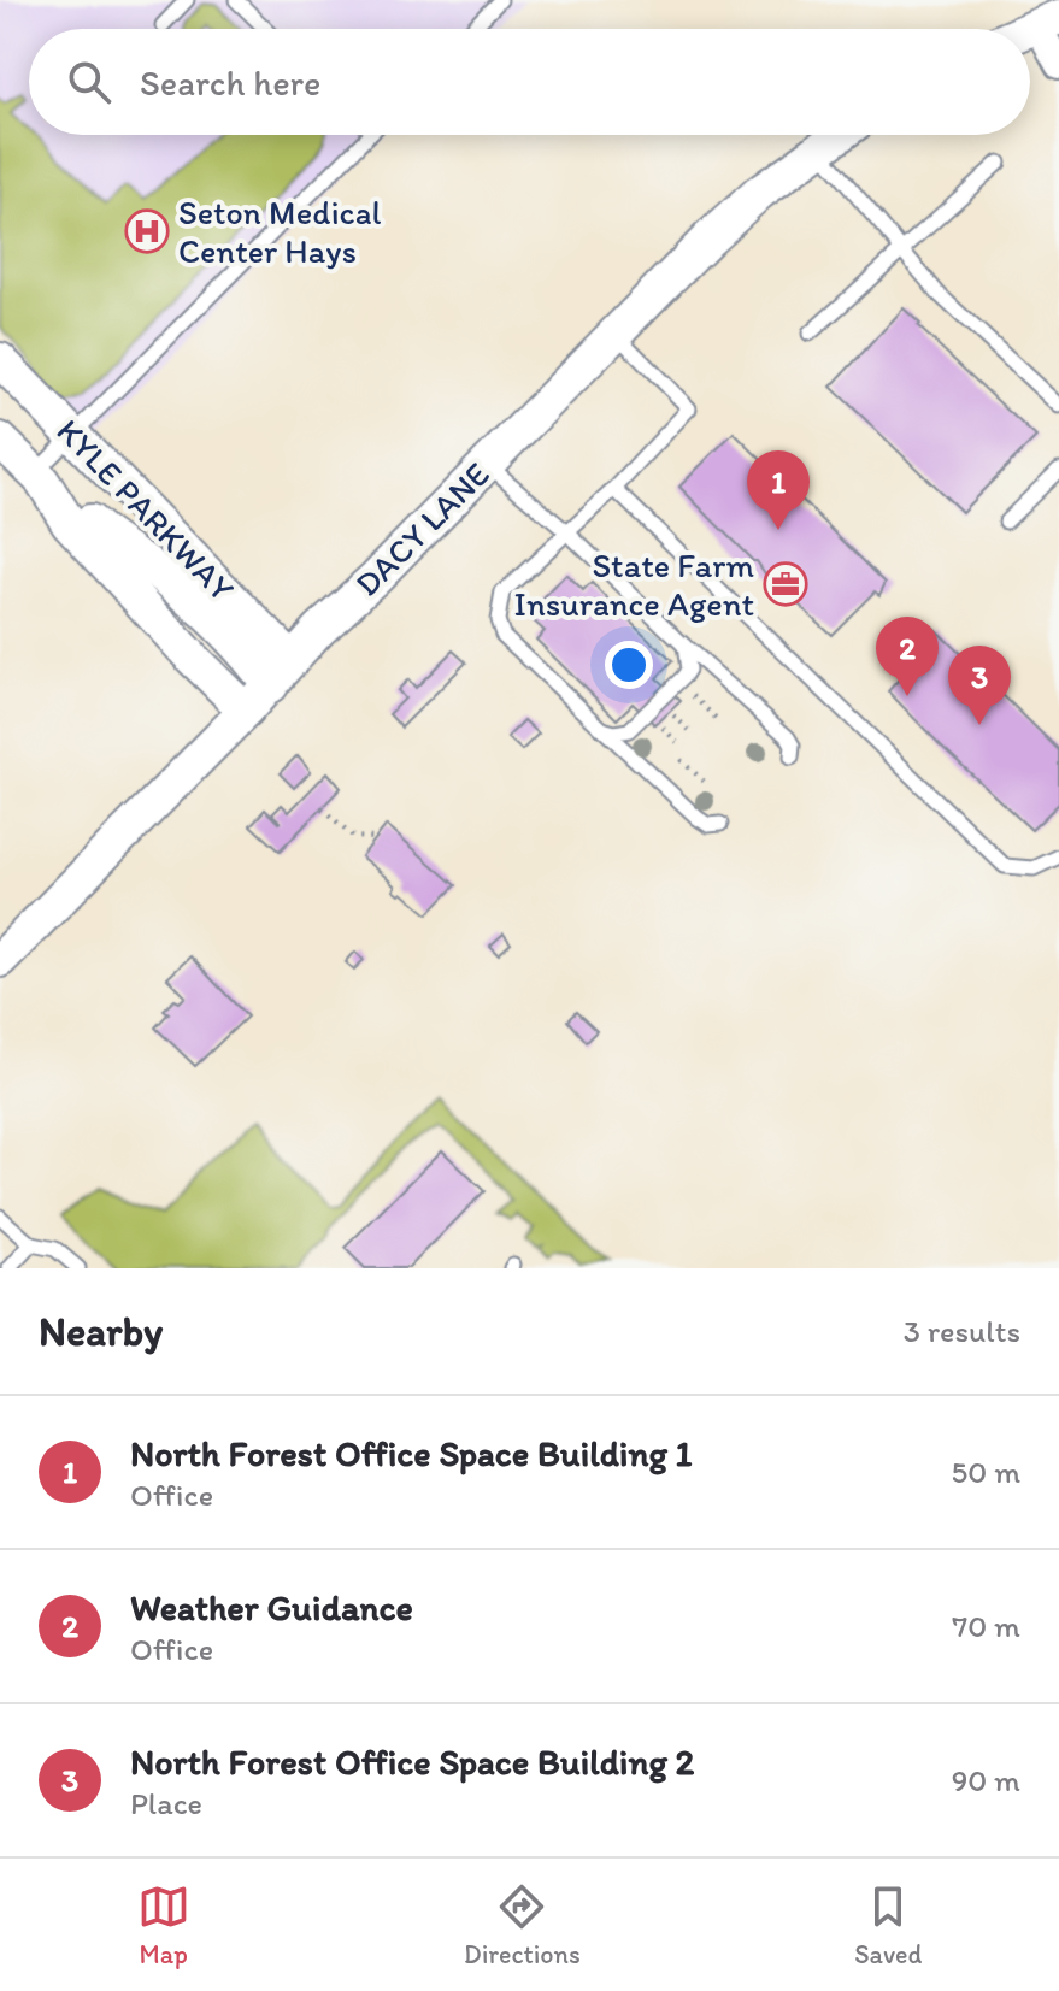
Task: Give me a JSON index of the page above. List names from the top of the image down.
{
  "streets": {
    "street": ["KYLE PARKWAY", "DACY LANE"]
  },
  "crossings": [
    ["KYLE PARKWAY", "DACY LANE"]
  ],
  "places": {
    "hospital": ["Seton Medical Center Hays"],
    "office": ["State Farm Insurance Agent"]
  },
  "page": {
    "search": "Search here",
    "pins": ["1", "2", "3"],
    "heading": ["Nearby", "3 results"],
    "list": [
      {
        "mark": "1",
        "name": "North Forest Office Space Building 1",
        "note": "Office",
        "value": "50 m"
      },
      {
        "mark": "2",
        "name": "Weather Guidance",
        "note": "Office",
        "value": "70 m"
      },
      {
        "mark": "3",
        "name": "North Forest Office Space Building 2",
        "note": "Place",
        "value": "90 m"
      }
    ],
    "nav": ["Map", "Directions", "Saved"]
  }
}
